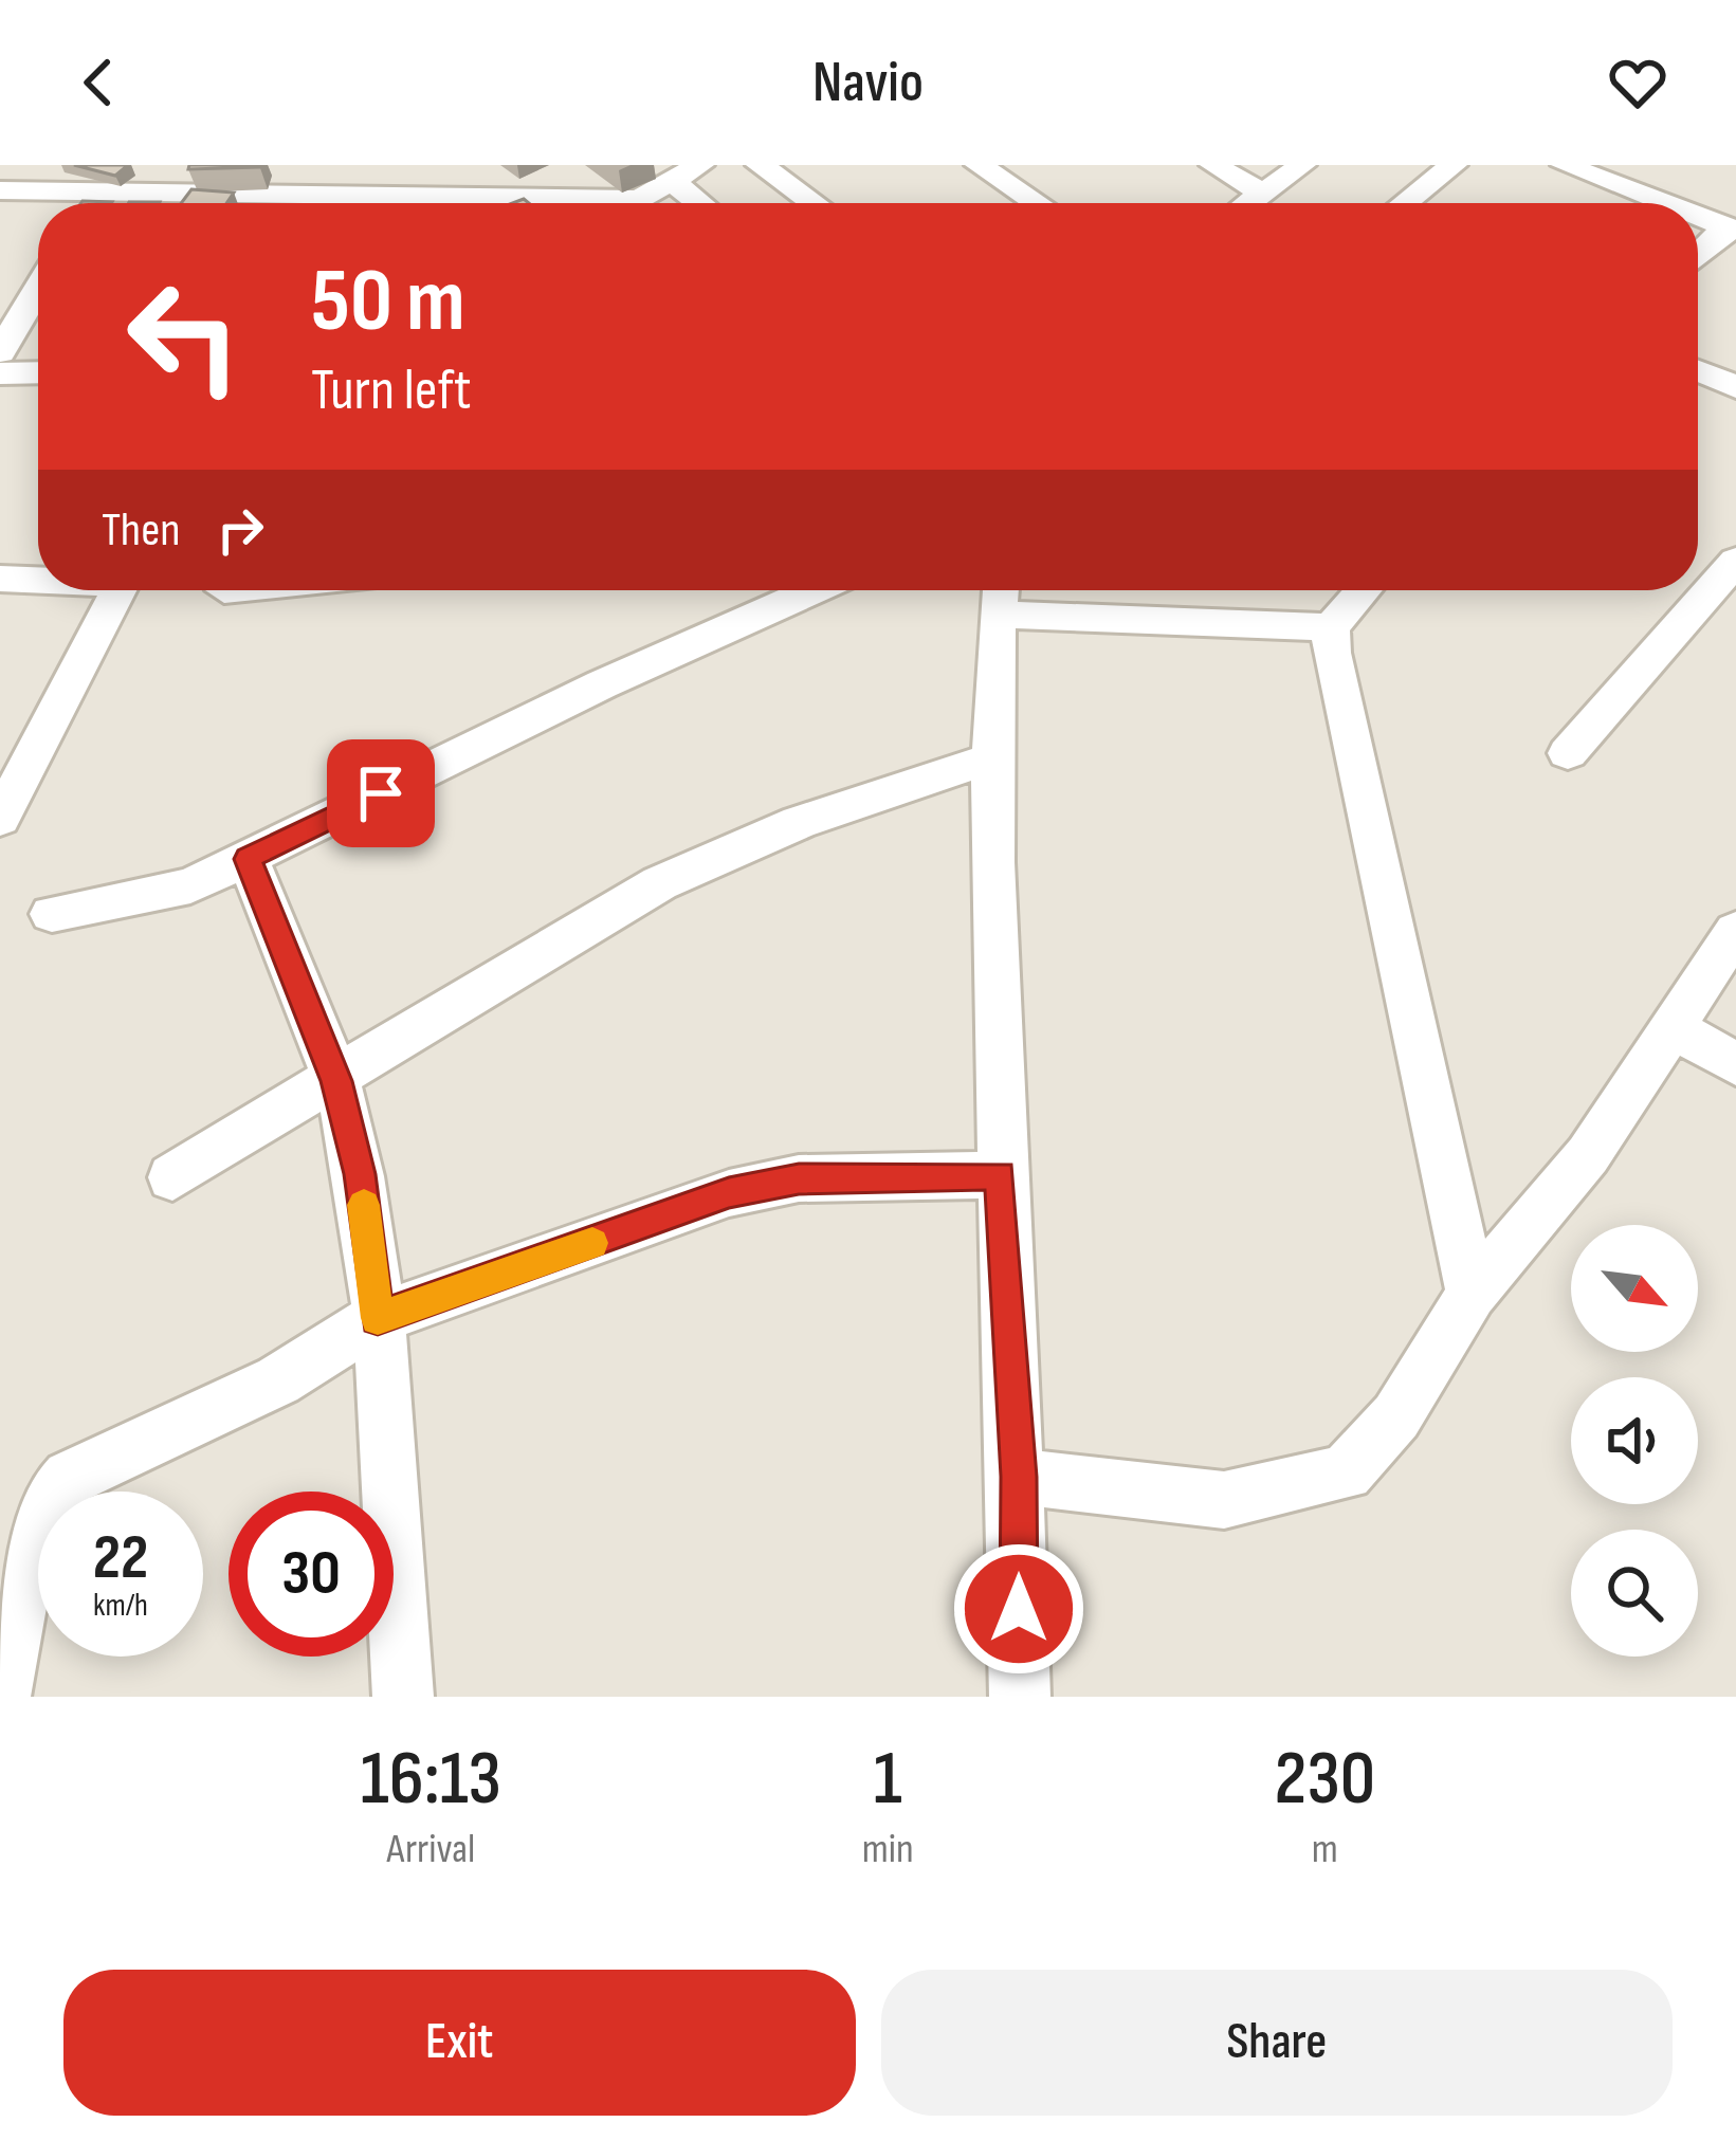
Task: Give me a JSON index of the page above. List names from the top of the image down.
{
  "north": "bottom right",
  "page": {
    "header": "Navio",
    "turn": ["50 m", "Turn left"],
    "then": "Then",
    "speed": "22 km/h",
    "limit": "30",
    "eta": [
      "16:13",
      "Arrival",
      "1",
      "min",
      "230",
      "m"
    ],
    "buttons": ["Exit", "Share"]
  }
}
